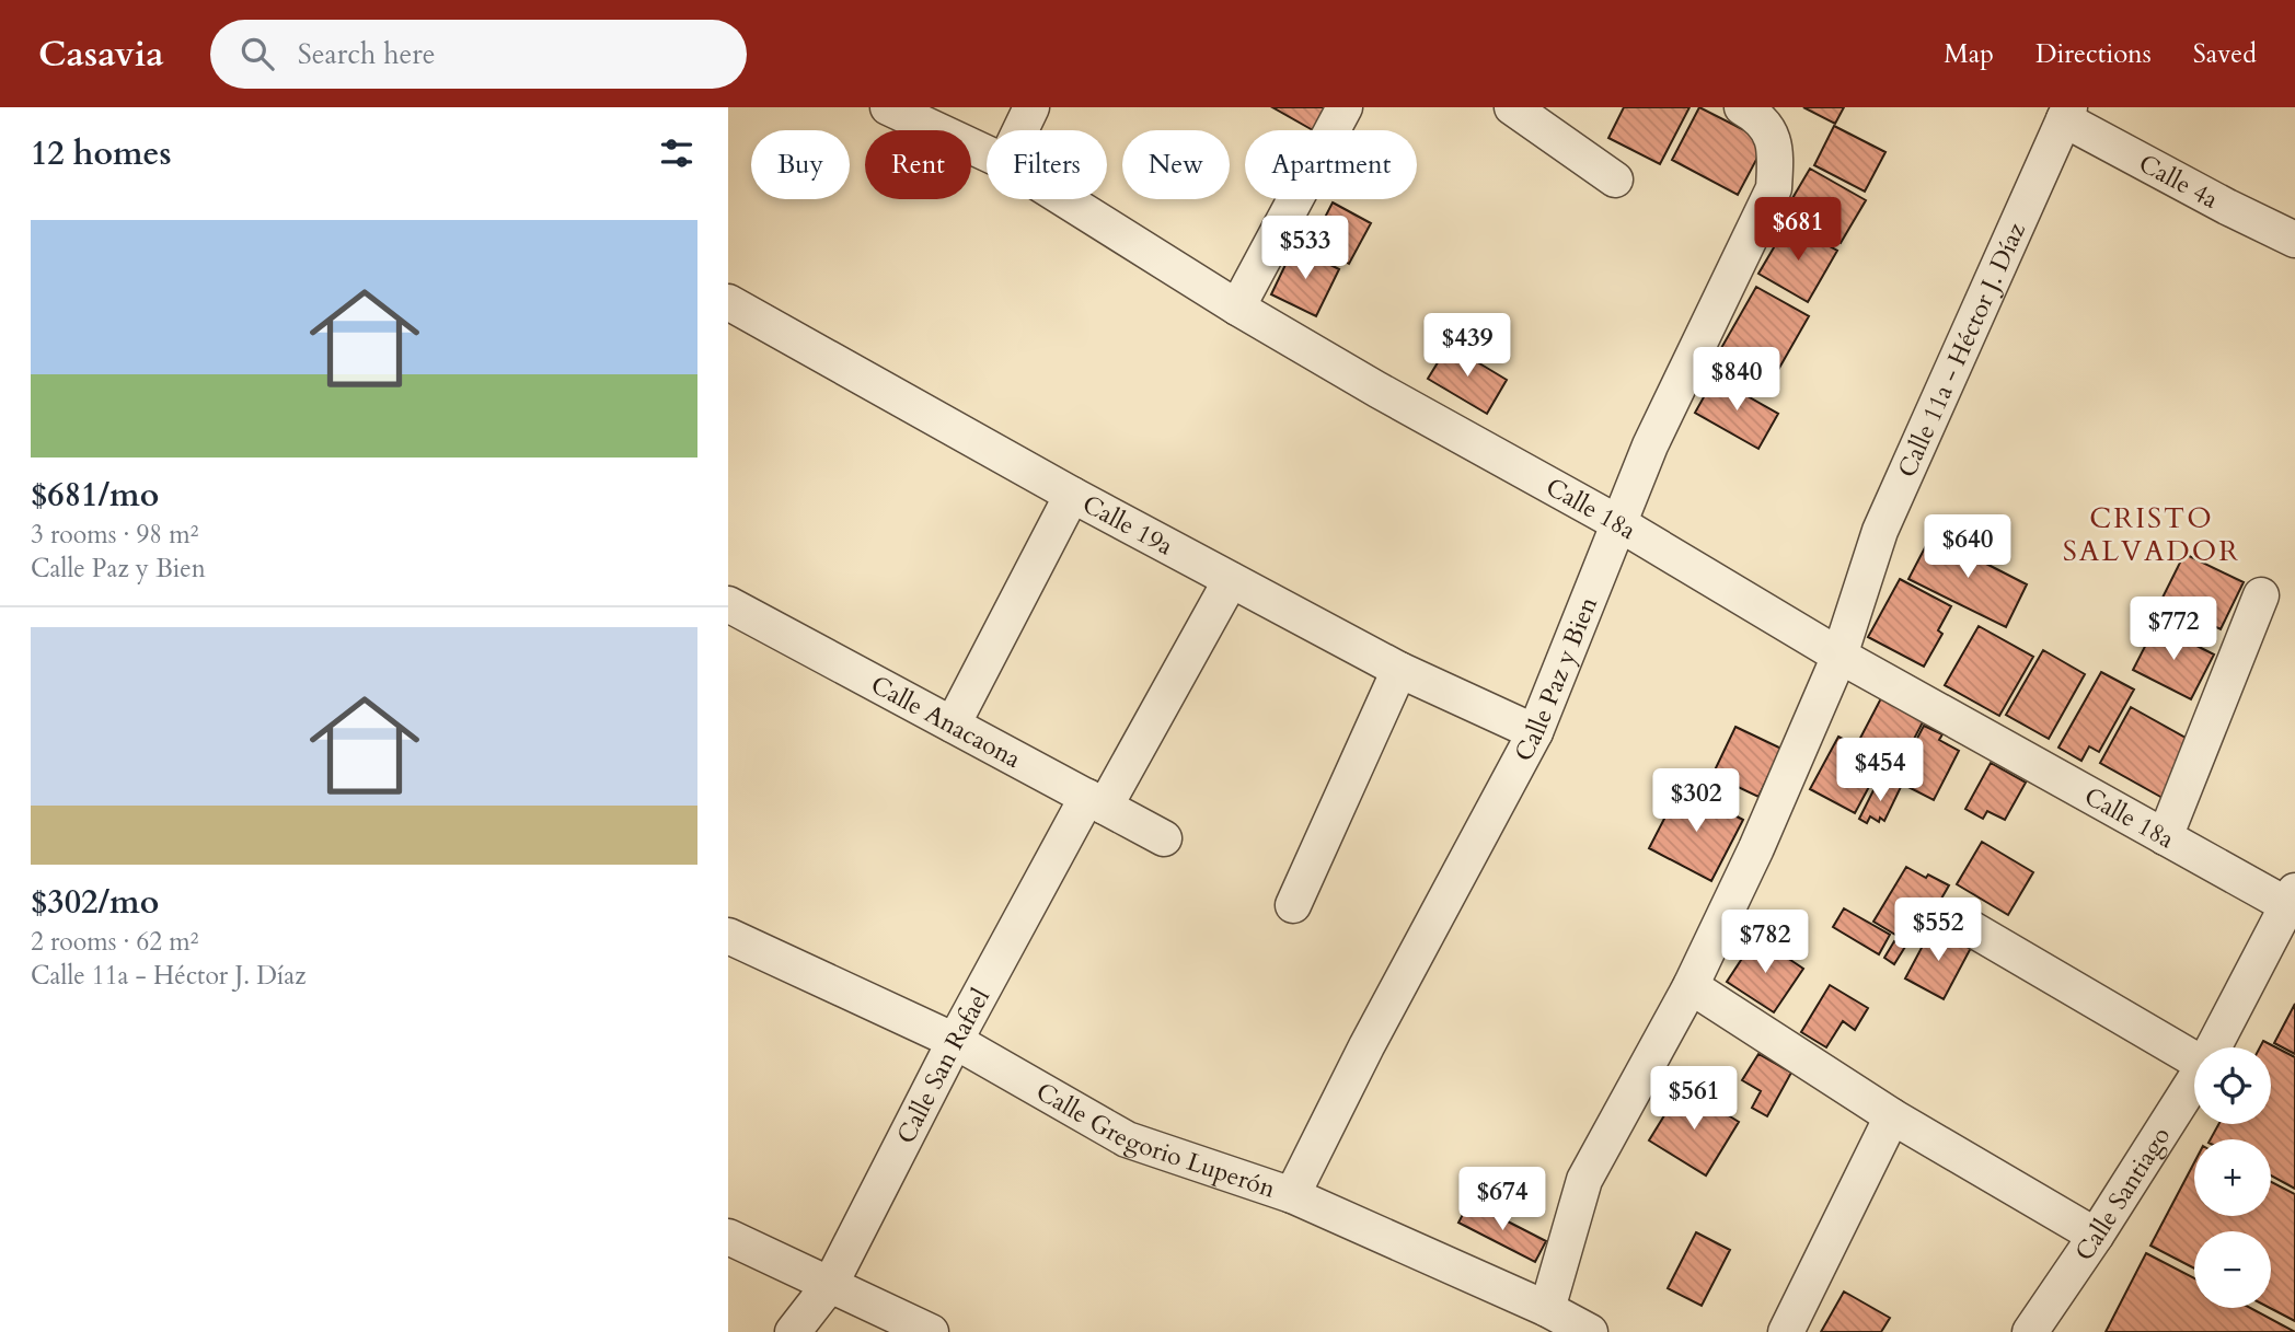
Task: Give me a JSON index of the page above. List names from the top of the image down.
{
  "streets": {
    "street": [
      "Calle 4a",
      "Calle 11a - Héctor J. Díaz",
      "Calle 18a",
      "Calle 19a",
      "Calle Paz y Bien",
      "Calle Anacaona",
      "Calle San Rafael",
      "Calle Gregorio Luperón",
      "Calle Santiago"
    ]
  },
  "crossings": [
    ["Calle 4a", "Calle 11a - Héctor J. Díaz"],
    ["Calle 11a - Héctor J. Díaz", "Calle 18a"],
    ["Calle 11a - Héctor J. Díaz", "Calle Gregorio Luperón"],
    ["Calle 18a", "Calle Paz y Bien"],
    ["Calle 18a", "Calle Santiago"],
    ["Calle 19a", "Calle Paz y Bien"],
    ["Calle 19a", "Calle San Rafael"],
    ["Calle Paz y Bien", "Calle Gregorio Luperón"],
    ["Calle Anacaona", "Calle San Rafael"],
    ["Calle San Rafael", "Calle Gregorio Luperón"]
  ],
  "districts": ["CRISTO SALVADOR"],
  "page": {
    "header": "Casavia",
    "search": "Search here",
    "nav": ["Map", "Directions", "Saved"],
    "heading": "12 homes",
    "chip": [
      "Buy",
      "Rent",
      "Filters",
      "New",
      "Apartment"
    ],
    "price": [
      "$681",
      "$533",
      "$439",
      "$840",
      "$640",
      "$772",
      "$454",
      "$302",
      "$552",
      "$782",
      "$561",
      "$674"
    ],
    "list": [
      {
        "name": "$681/mo",
        "note": "3 rooms · 98 m² · Calle Paz y Bien"
      },
      {
        "name": "$302/mo",
        "note": "2 rooms · 62 m² · Calle 11a - Héctor J. Díaz"
      }
    ],
    "map_buttons": ["+", "−"]
  }
}
